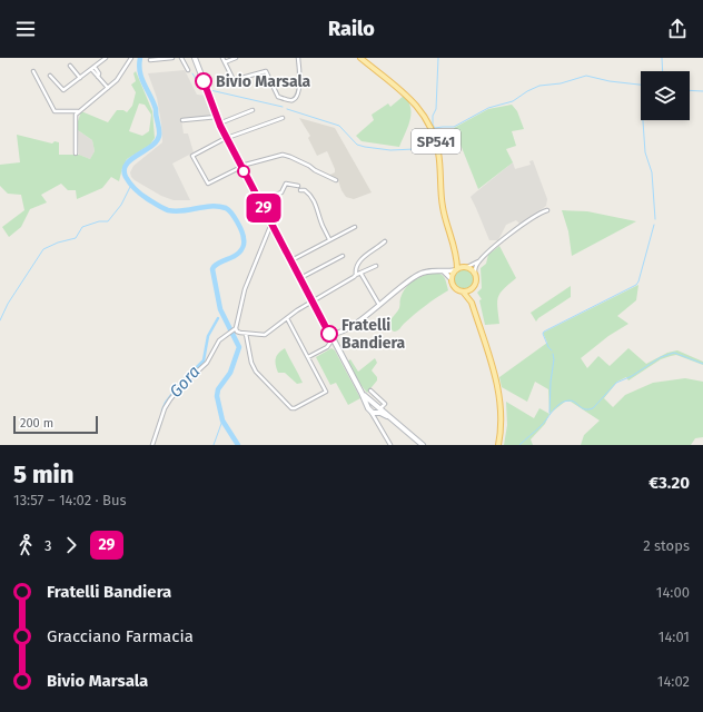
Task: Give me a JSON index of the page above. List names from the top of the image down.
{
  "streets": {
    "main road": ["SP541"]
  },
  "water": ["Gora"],
  "places": ["Bivio Marsala", "Fratelli Bandiera"],
  "lines": ["bus line 29"],
  "scale_bar": "200 m",
  "page": {
    "header": "Railo",
    "on_map": "29",
    "scale": "200 m",
    "heading": ["5 min", "13:57 – 14:02 · Bus", "€3.20"],
    "legs": ["3", "29", "2 stops"],
    "list": [
      {
        "name": "Fratelli Bandiera",
        "value": "14:00"
      },
      {
        "name": "Gracciano Farmacia",
        "value": "14:01"
      },
      {
        "name": "Bivio Marsala",
        "value": "14:02"
      }
    ]
  }
}
